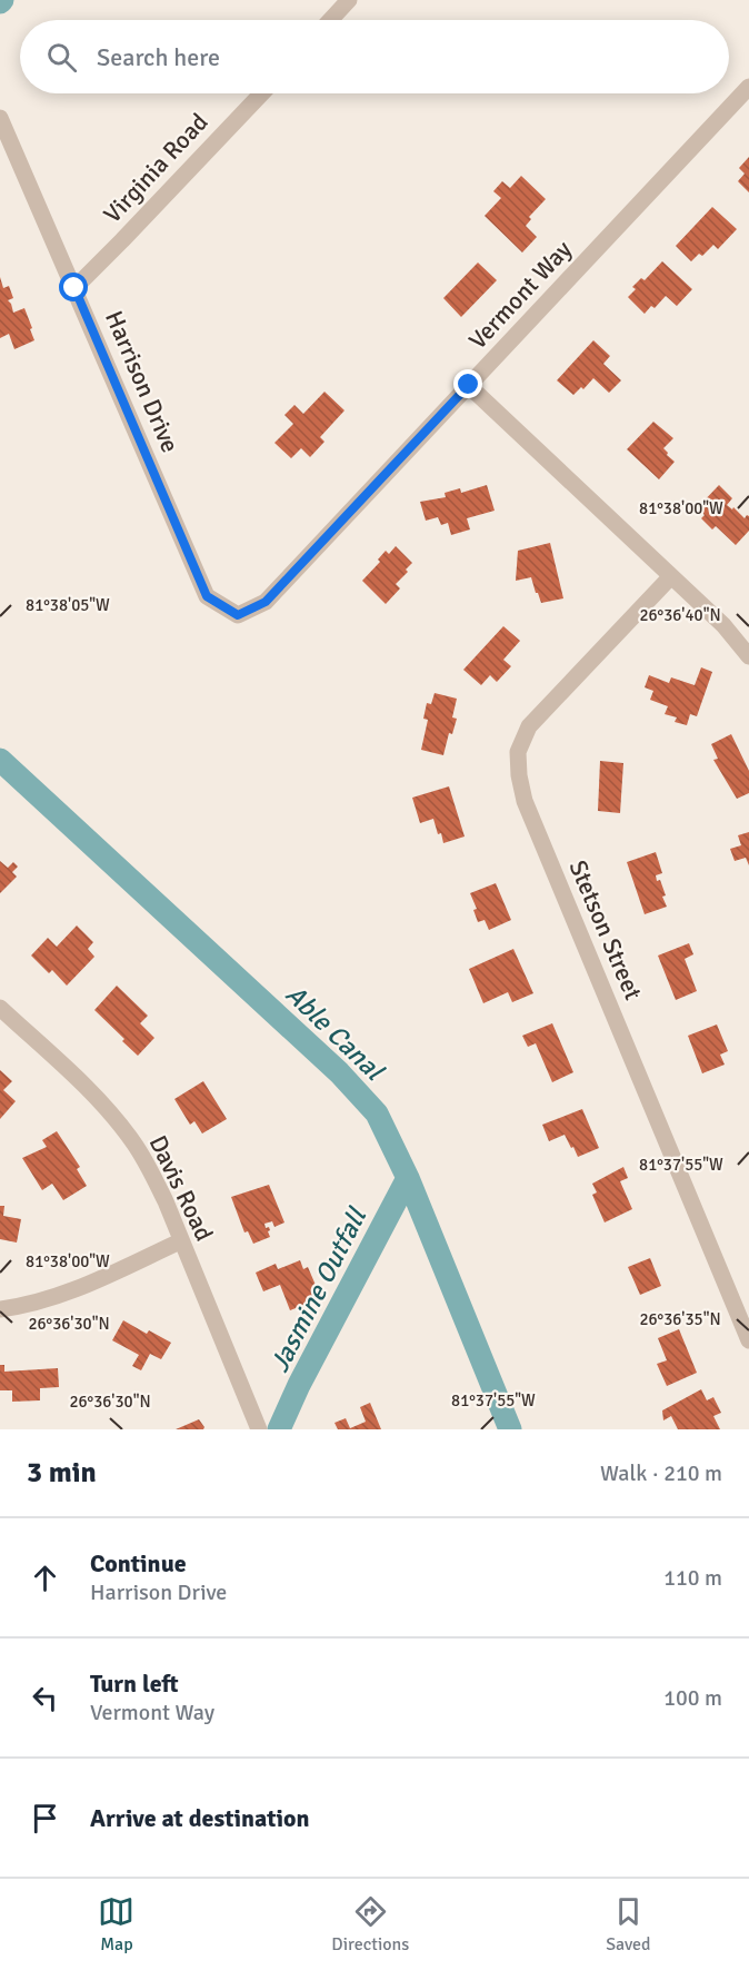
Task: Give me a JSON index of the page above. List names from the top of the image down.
{
  "streets": {
    "street": [
      "Virginia Road",
      "Vermont Way",
      "Harrison Drive",
      "Stetson Street",
      "Davis Road"
    ]
  },
  "crossings": [
    ["Virginia Road", "Harrison Drive"],
    ["Vermont Way", "Harrison Drive"]
  ],
  "water": ["Able Canal", "Jasmine Outfall"],
  "page": {
    "search": "Search here",
    "heading": ["3 min", "Walk · 210 m"],
    "list": [
      ["Continue", "Harrison Drive", "110 m"],
      ["Turn left", "Vermont Way", "100 m"],
      "Arrive at destination"
    ],
    "nav": ["Map", "Directions", "Saved"]
  },
  "coordinates": [
    "81°38'00\"W",
    "81°38'05\"W",
    "26°36'40\"N",
    "81°37'55\"W",
    "26°36'35\"N",
    "26°36'30\"N"
  ]
}
